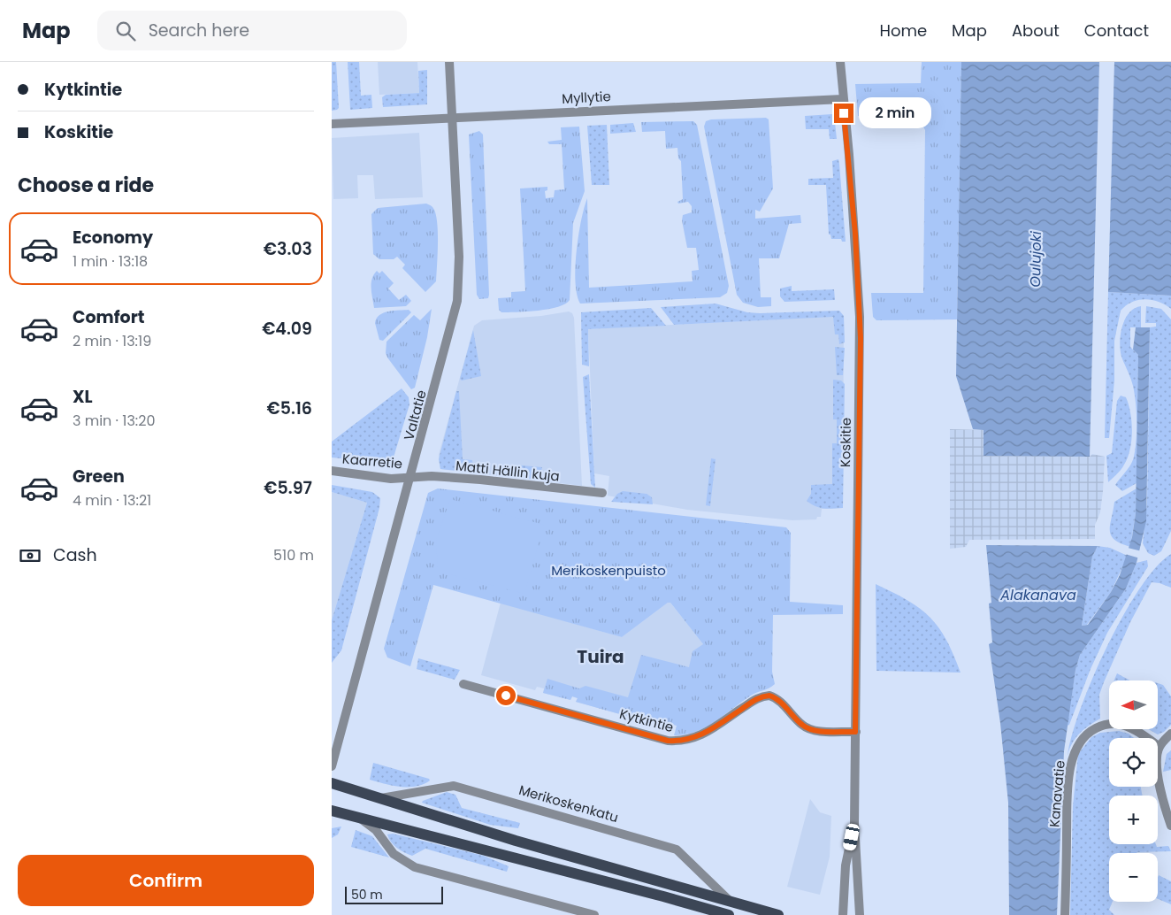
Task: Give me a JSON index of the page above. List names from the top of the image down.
{
  "streets": {
    "main road": ["Merikoskenkatu"],
    "street": [
      "Myllytie",
      "Valtatie",
      "Koskitie",
      "Kaarretie",
      "Matti Hällin kuja",
      "Kytkintie",
      "Kanavatie"
    ]
  },
  "crossings": [
    ["Myllytie", "Valtatie"],
    ["Myllytie", "Koskitie"],
    ["Valtatie", "Kaarretie"],
    ["Valtatie", "Matti Hällin kuja"],
    ["Koskitie", "Kytkintie"],
    ["Kaarretie", "Matti Hällin kuja"]
  ],
  "districts": ["Tuira"],
  "water": ["Oulujoki", "Alakanava"],
  "parks": ["Merikoskenpuisto"],
  "scale_bar": "50 m",
  "north": "left",
  "page": {
    "header": "Map",
    "search": "Search here",
    "nav": [
      "Home",
      "Map",
      "About",
      "Contact"
    ],
    "banner": ["Kytkintie", "Koskitie"],
    "bubble": "2 min",
    "heading": "Choose a ride",
    "list": [
      {
        "name": "Economy",
        "note": "1 min · 13:18",
        "value": "€3.03"
      },
      {
        "name": "Comfort",
        "note": "2 min · 13:19",
        "value": "€4.09"
      },
      {
        "name": "XL",
        "note": "3 min · 13:20",
        "value": "€5.16"
      },
      {
        "name": "Green",
        "note": "4 min · 13:21",
        "value": "€5.97"
      }
    ],
    "pay": ["Cash", "510 m"],
    "map_buttons": ["+", "−"],
    "buttons": "Confirm",
    "scale": "50 m"
  }
}
